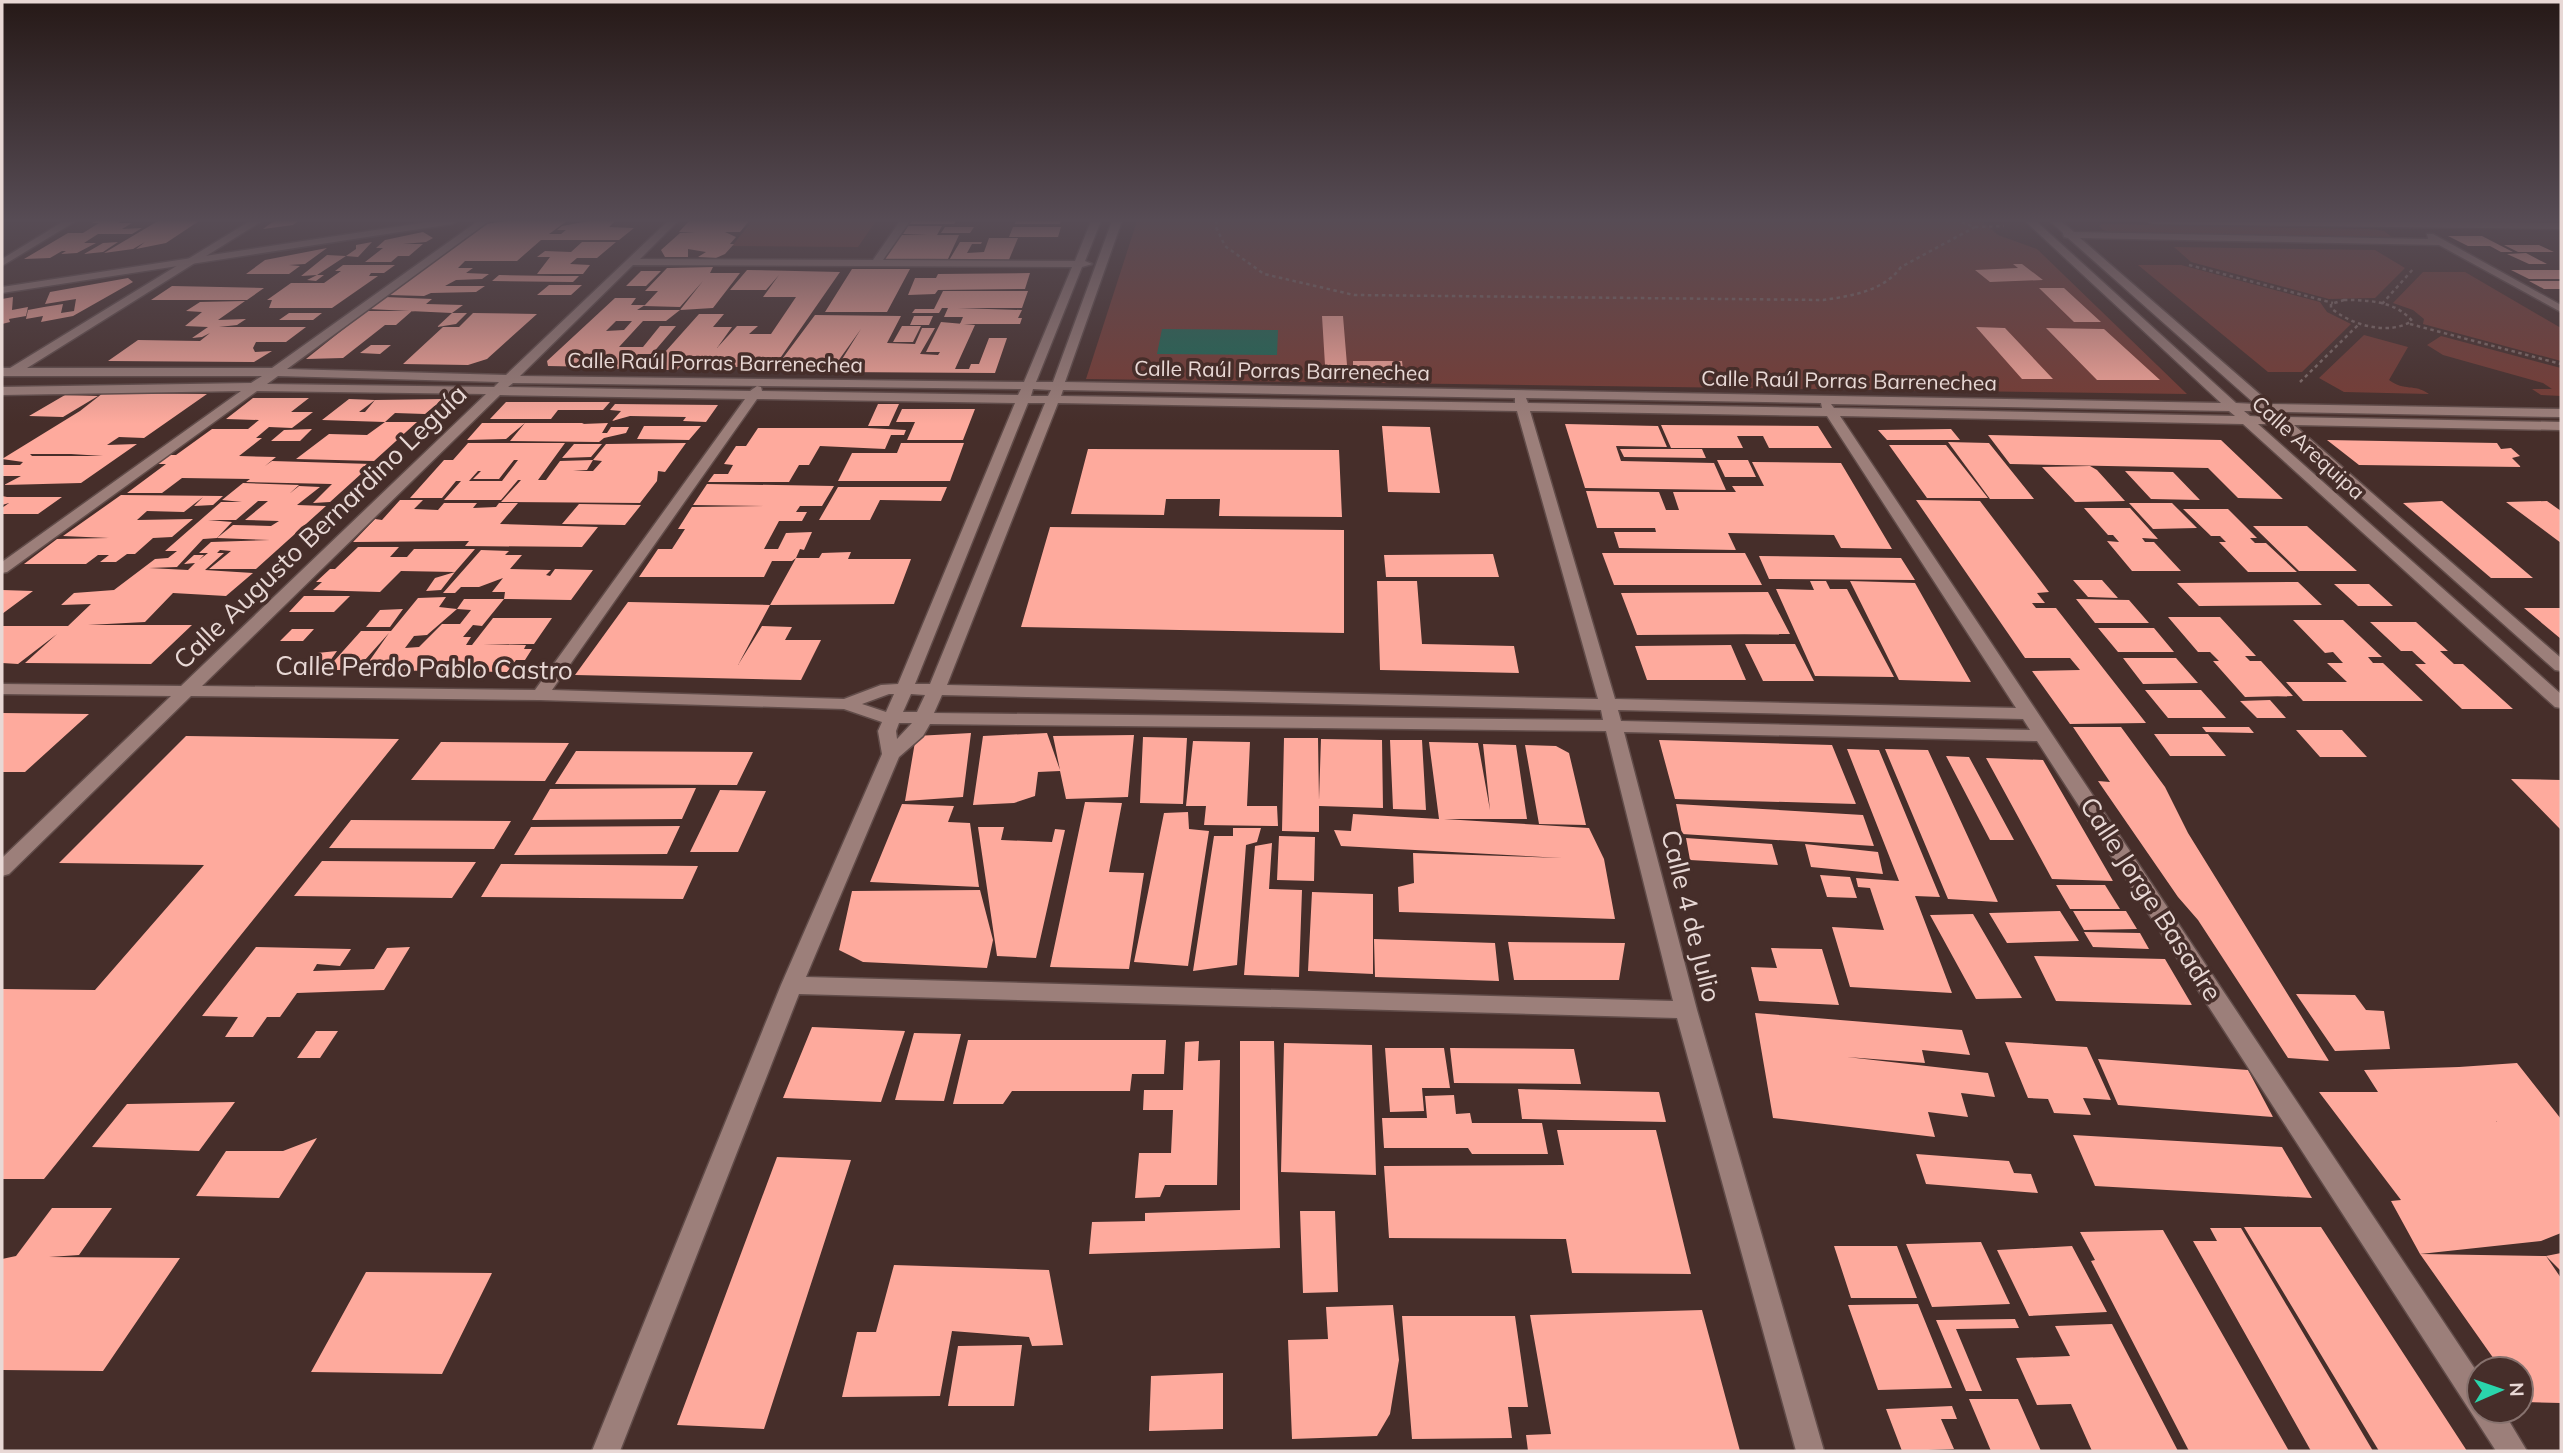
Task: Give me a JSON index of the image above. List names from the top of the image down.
{
  "streets": {
    "street": [
      "Calle Raúl Porras Barrenechea",
      "Calle Arequipa",
      "Calle Augusto Bernardino Leguía",
      "Calle Perdo Pablo Castro",
      "Calle Jorge Basadre",
      "Calle 4 de Julio"
    ]
  },
  "crossings": [
    ["Calle Raúl Porras Barrenechea", "Calle Arequipa"],
    ["Calle Raúl Porras Barrenechea", "Calle Augusto Bernardino Leguía"],
    ["Calle Raúl Porras Barrenechea", "Calle Jorge Basadre"],
    ["Calle Raúl Porras Barrenechea", "Calle 4 de Julio"],
    ["Calle Augusto Bernardino Leguía", "Calle Perdo Pablo Castro"]
  ],
  "north": "right"
}
